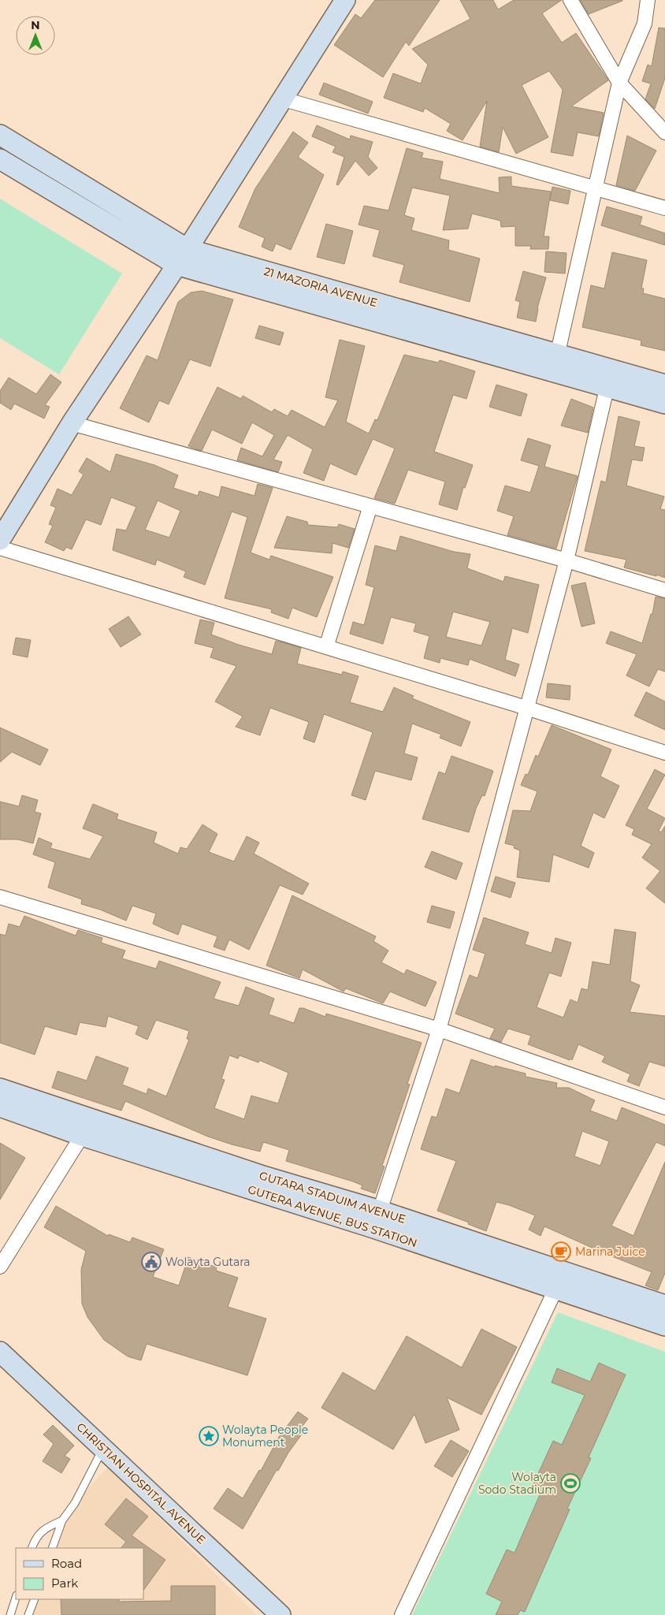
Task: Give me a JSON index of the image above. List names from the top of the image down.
{
  "streets": {
    "main road": [
      "21 MAZORIA AVENUE",
      "GUTARA STADUIM AVENUE",
      "GUTERA AVENUE, BUS STATION",
      "CHRISTIAN HOSPITAL AVENUE"
    ]
  },
  "crossings": [
    ["GUTARA STADUIM AVENUE", "GUTERA AVENUE, BUS STATION"]
  ],
  "places": {
    "cafe": ["Marina Juice"],
    "public building": ["Wolayta Gutara"],
    "place": ["Wolayta People Monument"],
    "sports": ["Wolayta Sodo Stadium"]
  },
  "legend": ["Road", "Park"],
  "north": "top"
}
